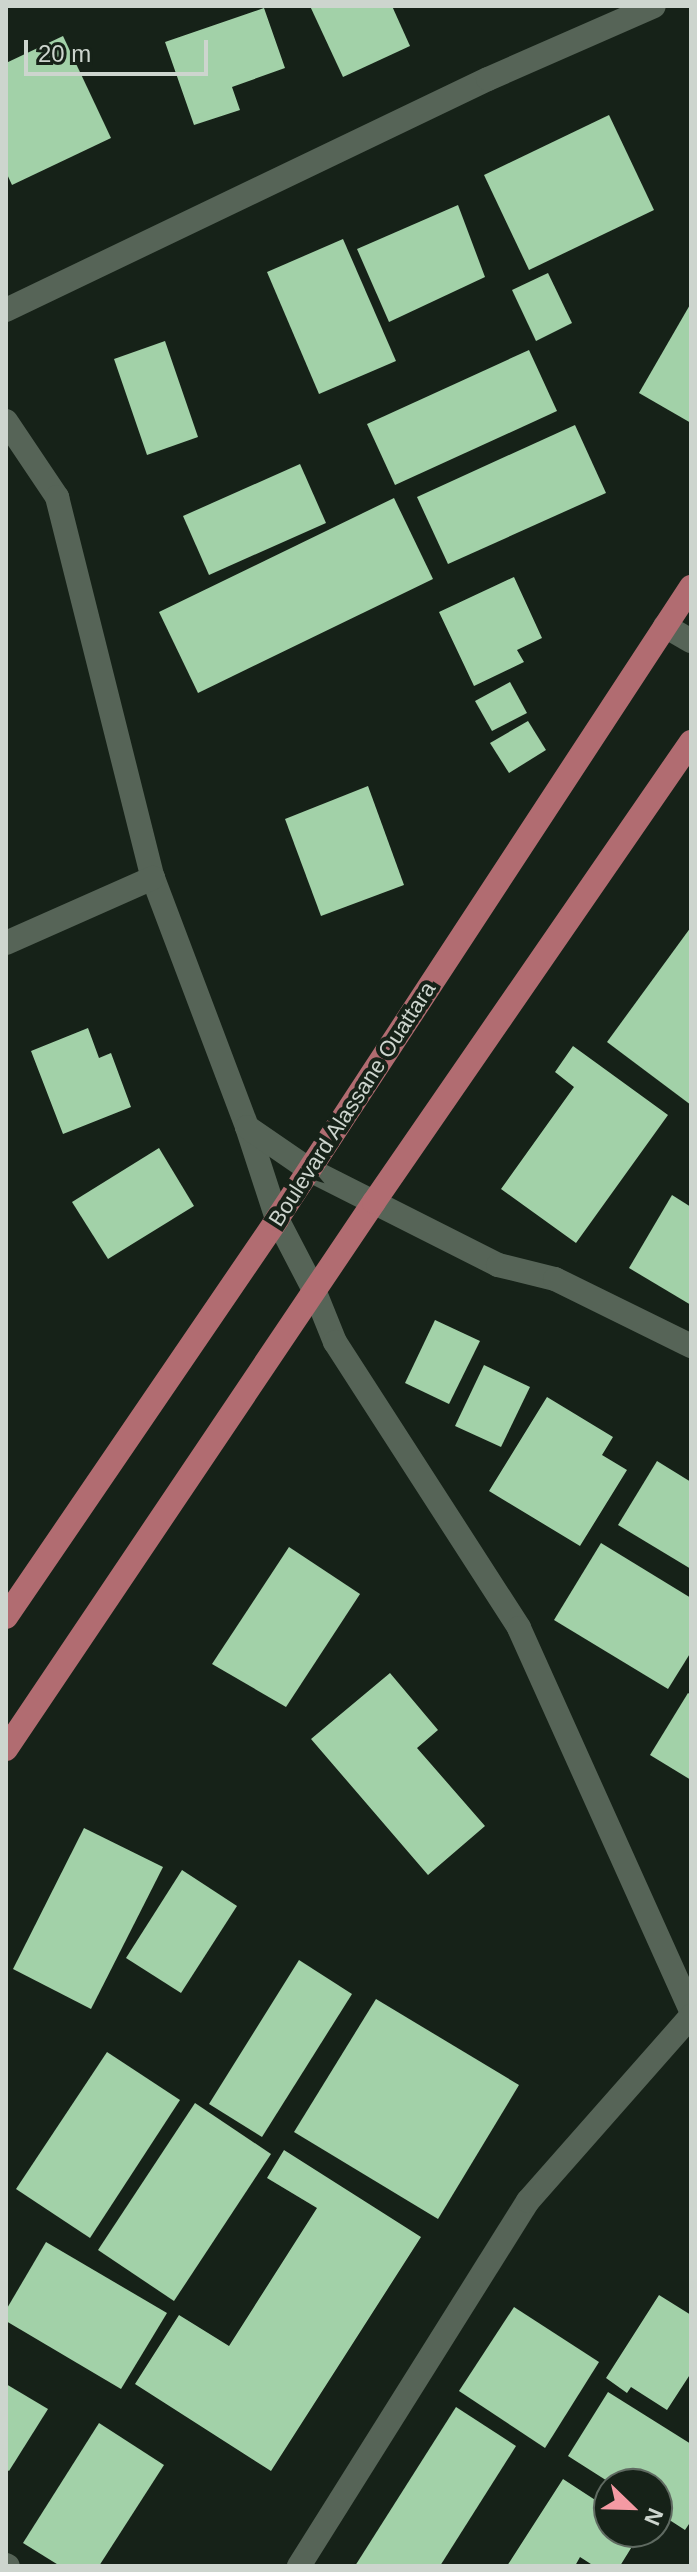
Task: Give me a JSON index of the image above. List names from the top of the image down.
{
  "streets": {
    "main road": ["Boulevard Alassane Ouattara"]
  },
  "scale_bar": "20 m",
  "north": "bottom right"
}
